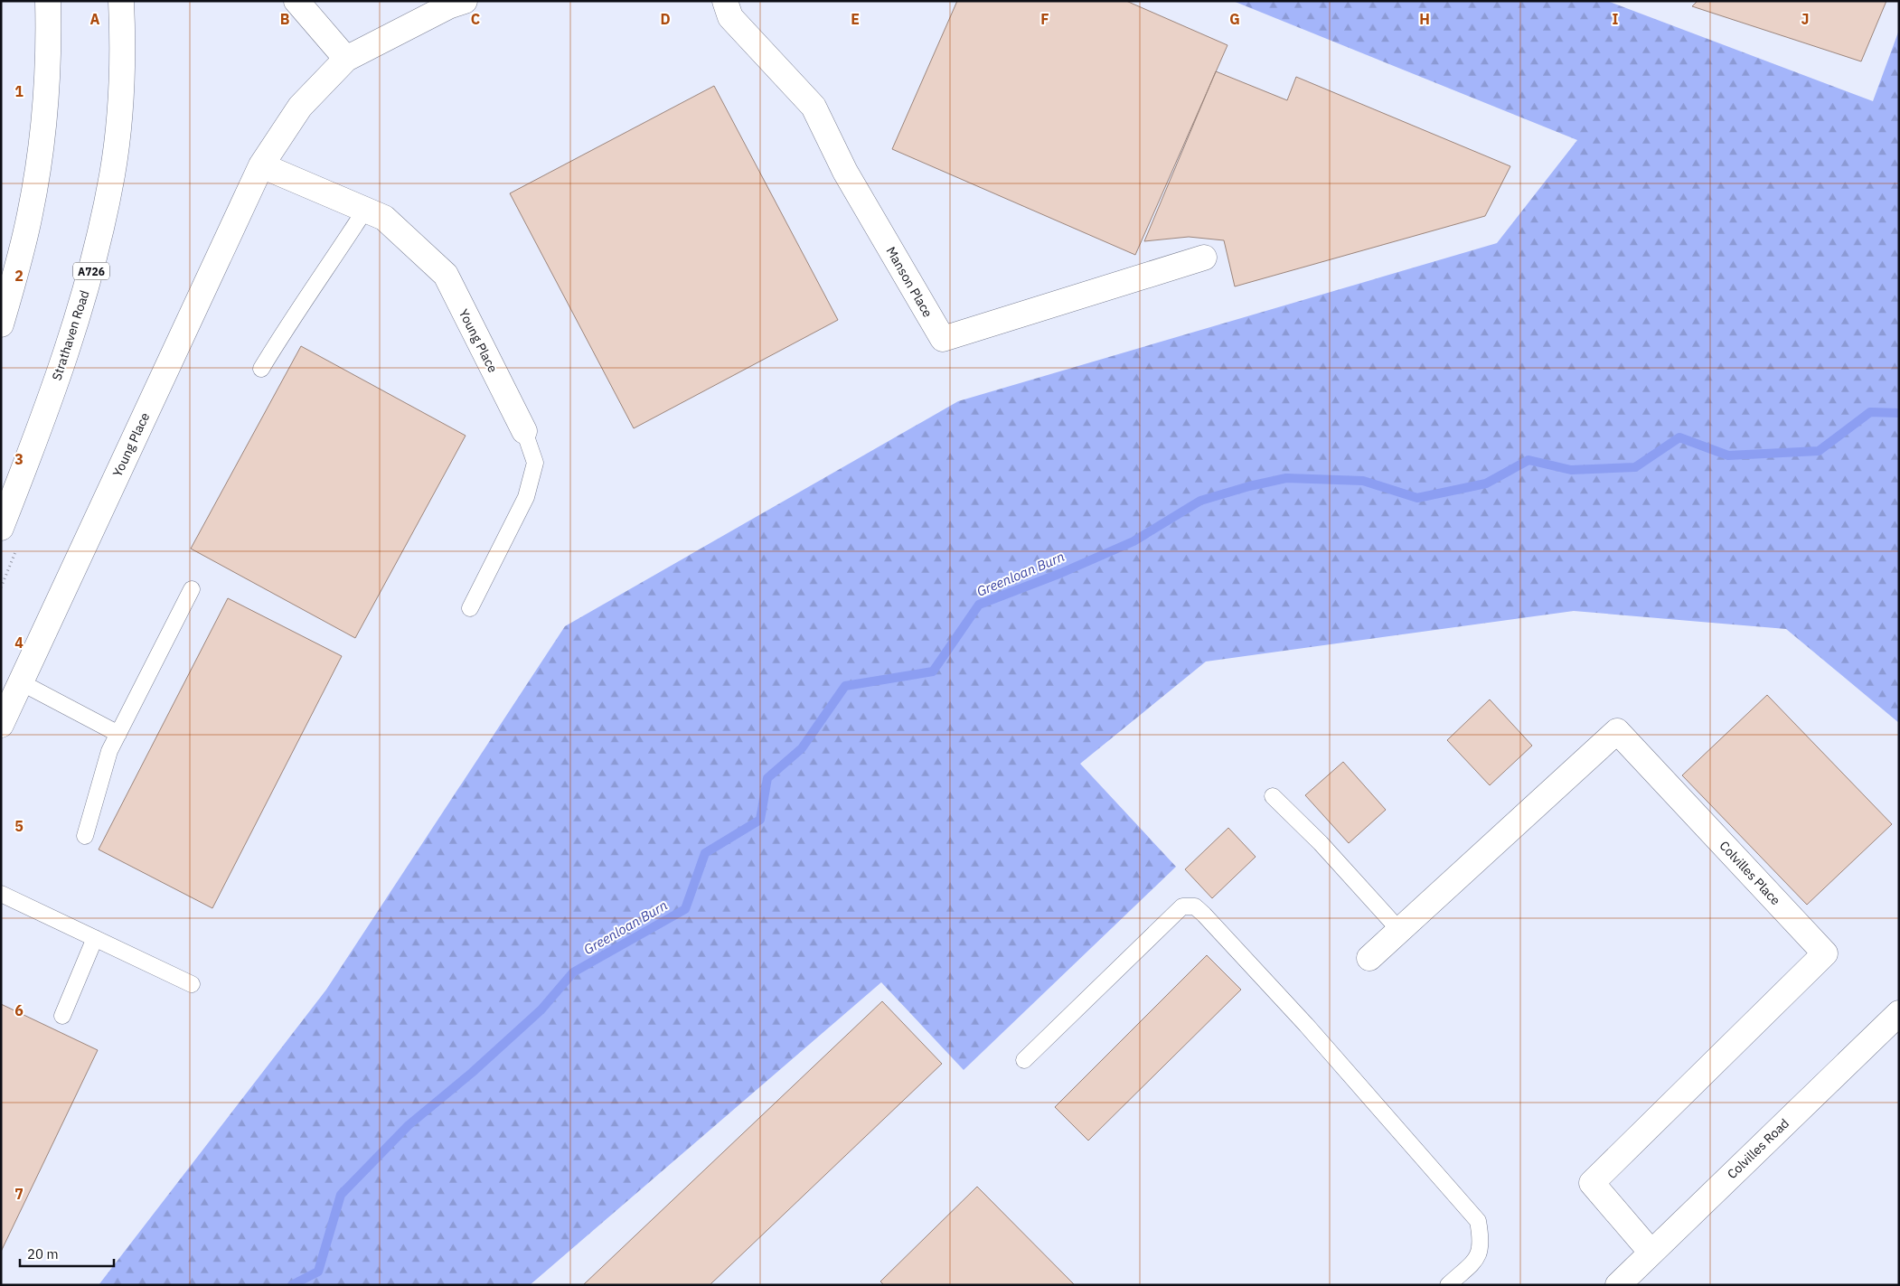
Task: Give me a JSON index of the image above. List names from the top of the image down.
{
  "streets": {
    "street": [
      "A726",
      "Manson Place",
      "Strathaven Road",
      "Young Place",
      "Colvilles Place",
      "Colvilles Road"
    ]
  },
  "crossings": [
    ["Colvilles Place", "Colvilles Road"]
  ],
  "water": ["Greenloan Burn"],
  "scale_bar": "20 m",
  "grid": {
    "columns": [
      "A",
      "B",
      "C",
      "D",
      "E",
      "F",
      "G",
      "H",
      "I",
      "J"
    ],
    "rows": [
      "1",
      "2",
      "3",
      "4",
      "5",
      "6",
      "7"
    ]
  }
}
